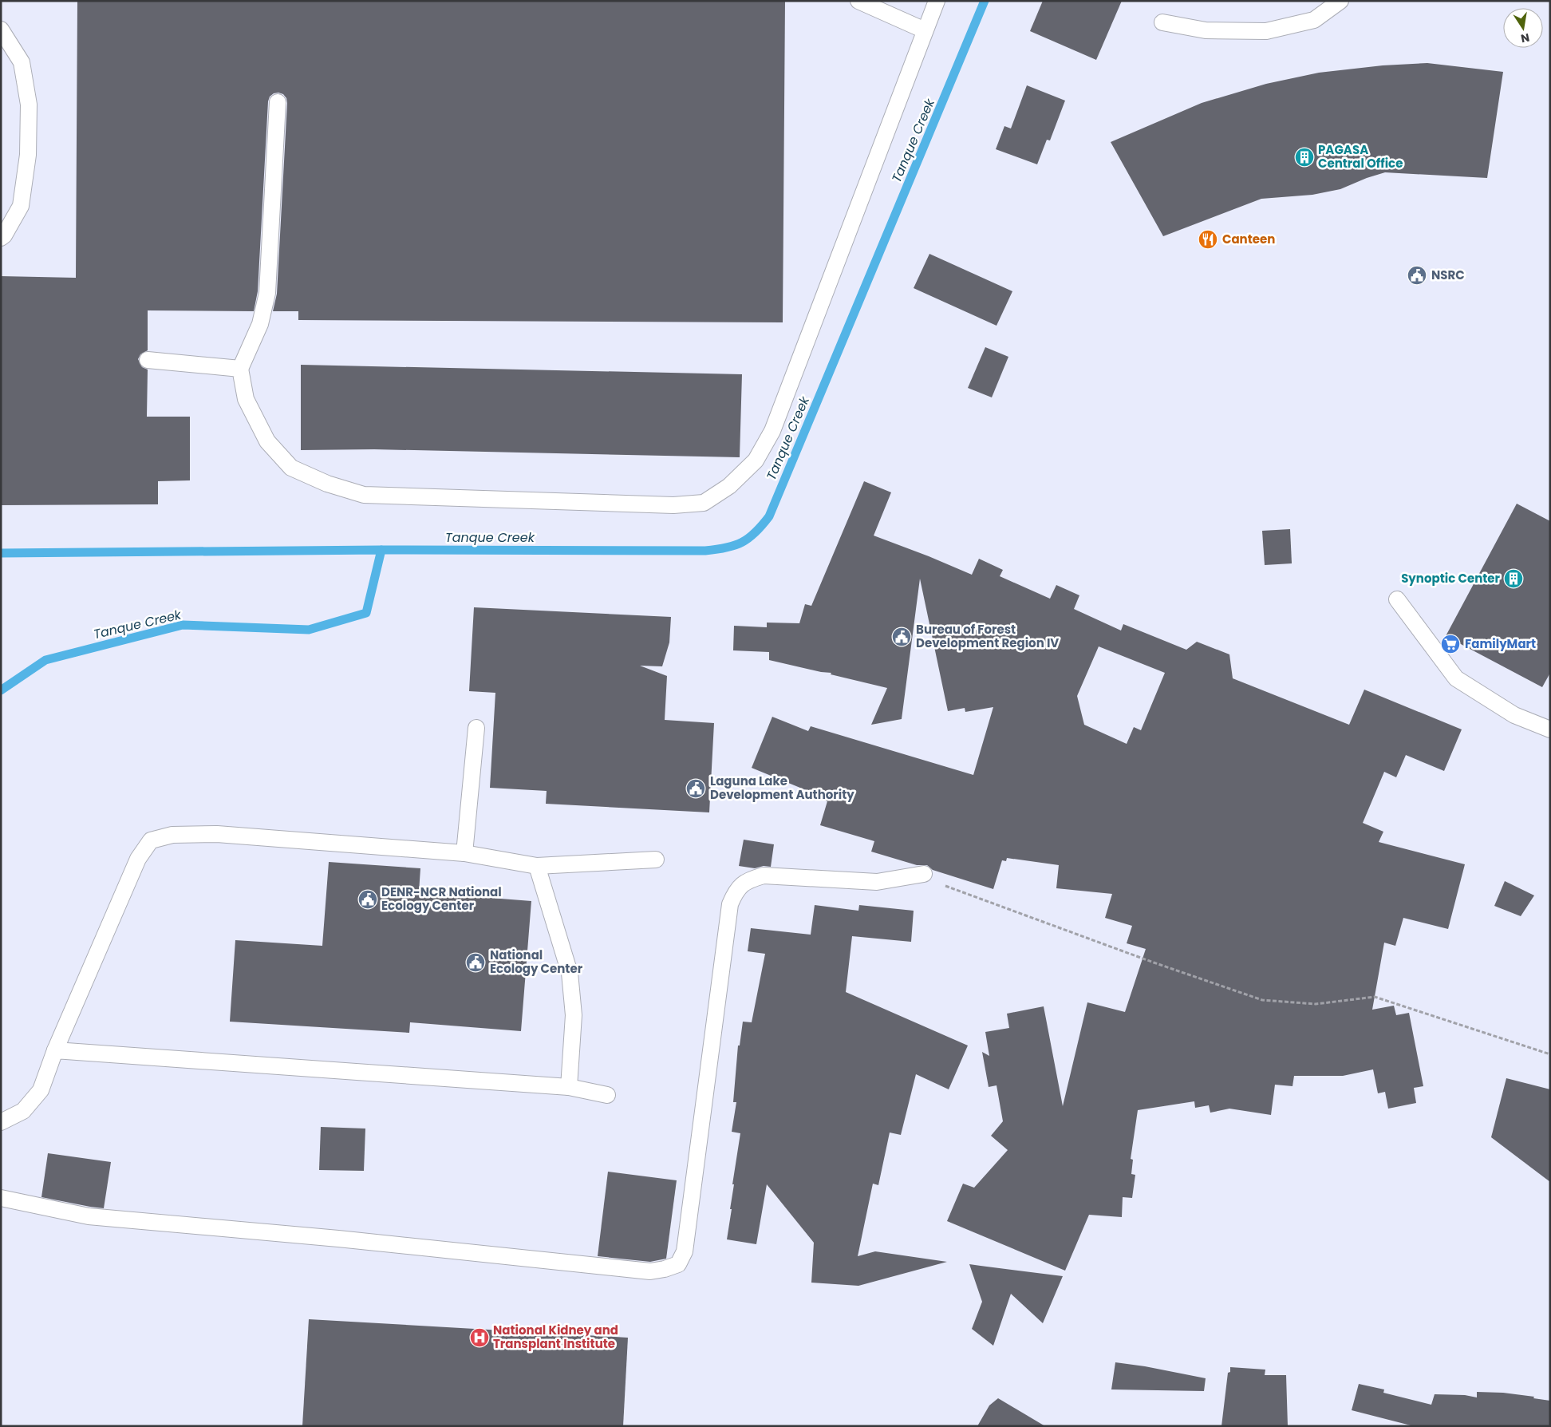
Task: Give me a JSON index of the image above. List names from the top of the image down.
{
  "water": ["Tanque Creek"],
  "places": {
    "building": ["PAGASA Central Office", "Synoptic Center"],
    "restaurant": ["Canteen"],
    "public building": [
      "NSRC",
      "Bureau of Forest Development Region IV",
      "Laguna Lake Development Authority",
      "DENR-NCR National Ecology Center",
      "National Ecology Center"
    ],
    "supermarket": ["FamilyMart"],
    "hospital": ["National Kidney and Transplant Institute"]
  },
  "north": "bottom"
}
